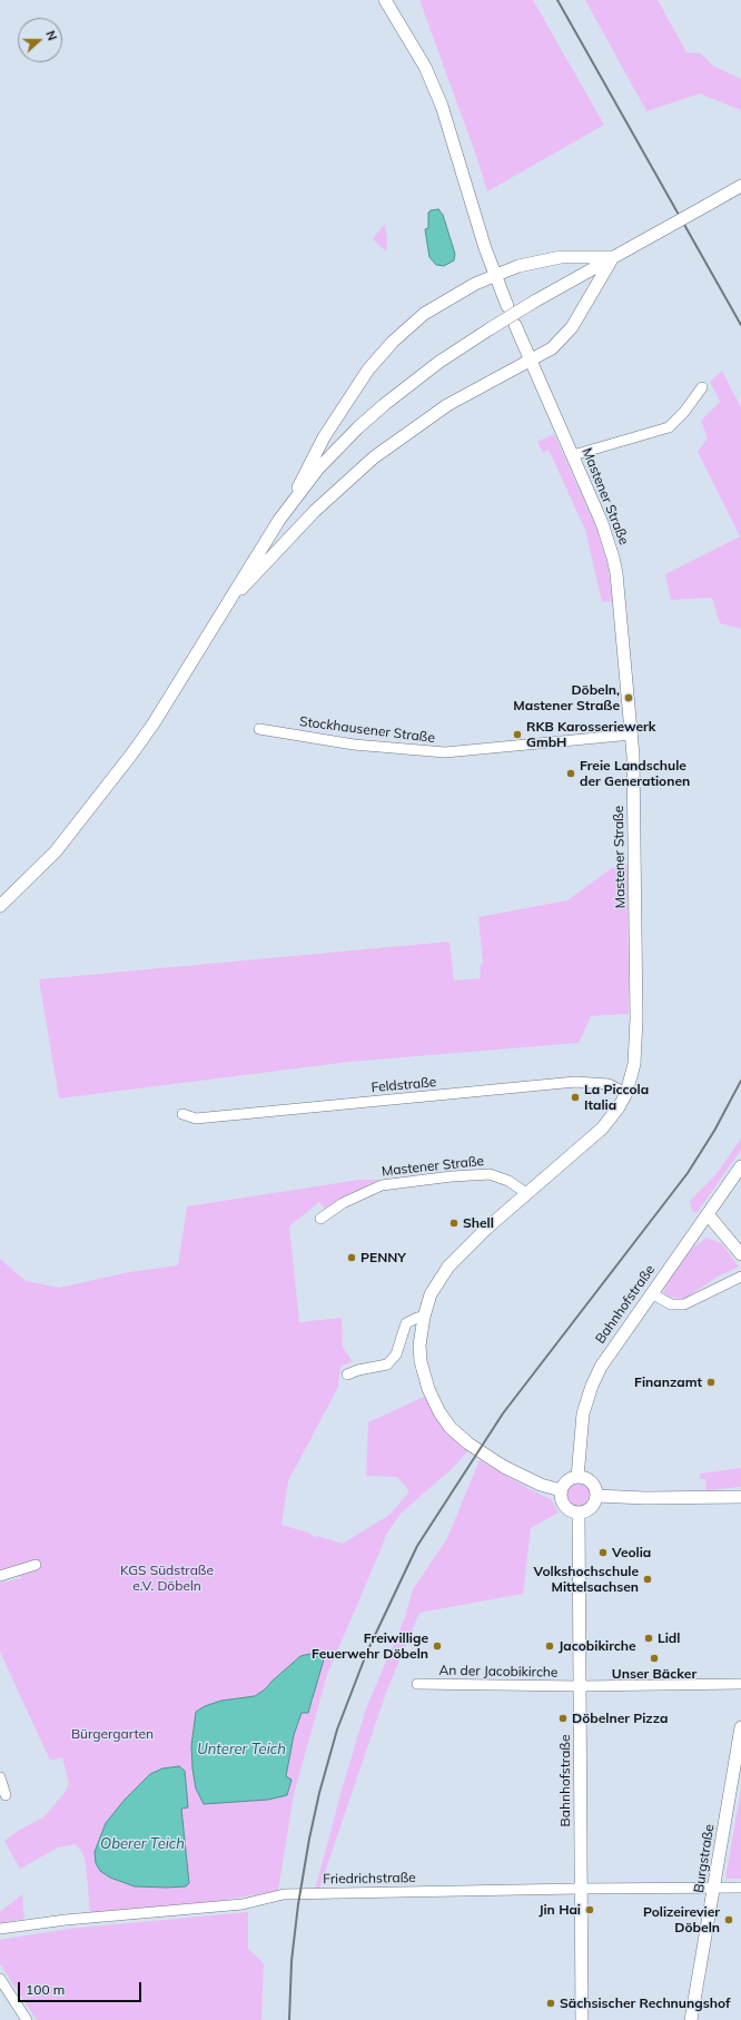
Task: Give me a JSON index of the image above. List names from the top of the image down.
{
  "streets": {
    "main road": ["Mastener Straße", "Bahnhofstraße", "Burgstraße"],
    "street": [
      "Stockhausener Straße",
      "Feldstraße",
      "An der Jacobikirche",
      "Friedrichstraße"
    ]
  },
  "crossings": [
    ["Mastener Straße", "Stockhausener Straße"],
    ["Mastener Straße", "Feldstraße"],
    ["Mastener Straße", "Bahnhofstraße"],
    ["Bahnhofstraße", "An der Jacobikirche"],
    ["Bahnhofstraße", "Friedrichstraße"],
    ["Burgstraße", "Friedrichstraße"]
  ],
  "water": ["Unterer Teich", "Oberer Teich"],
  "parks": ["KGS Südstraße e.V. Döbeln", "Bürgergarten"],
  "places": [
    "Döbeln, Mastener Straße",
    "RKB Karosseriewerk GmbH",
    "Freie Landschule der Generationen",
    "La Piccola Italia",
    "Shell",
    "PENNY",
    "Finanzamt",
    "Veolia",
    "Volkshochschule Mittelsachsen",
    "Lidl",
    "Freiwillige Feuerwehr Döbeln",
    "Jacobikirche",
    "Unser Bäcker",
    "Döbelner Pizza",
    "Jin Hai",
    "Polizeirevier Döbeln",
    "Sächsischer Rechnungshof"
  ],
  "scale_bar": "100 m",
  "north": "right"
}
